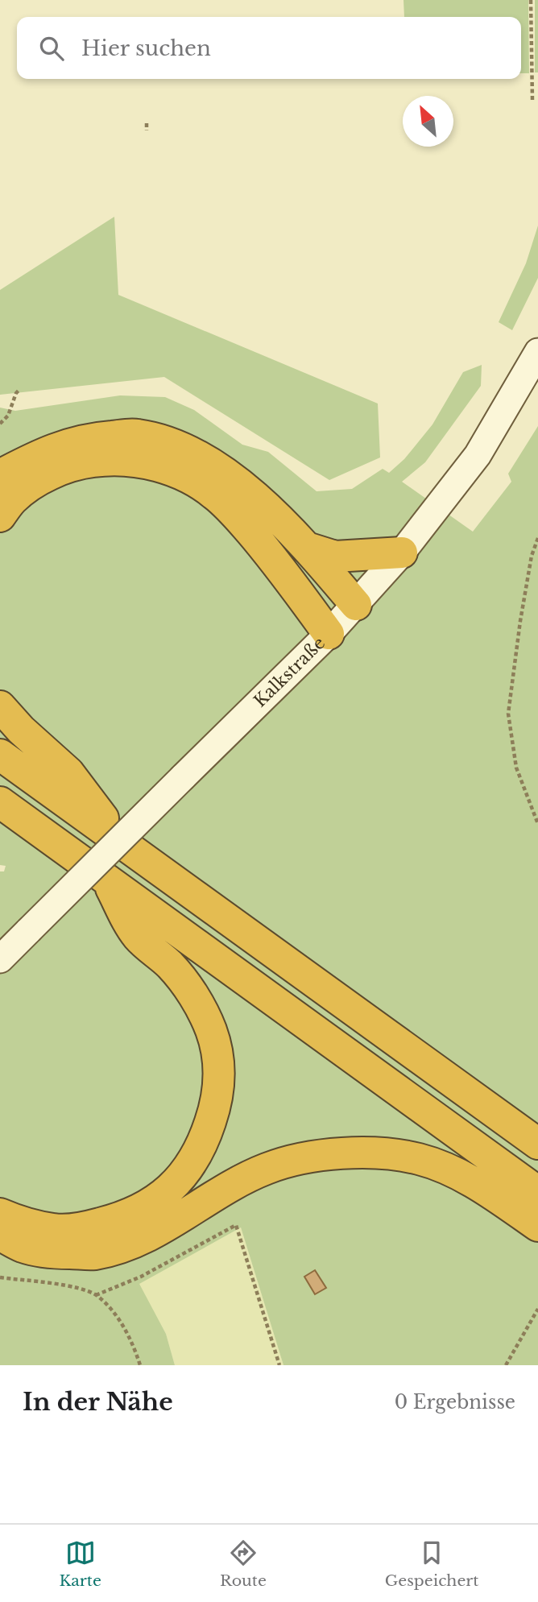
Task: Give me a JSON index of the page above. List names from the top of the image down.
{
  "streets": {
    "main road": ["Kalkstraße"]
  },
  "north": "top left",
  "page": {
    "search": "Hier suchen",
    "heading": ["In der Nähe", "0 Ergebnisse"],
    "nav": ["Karte", "Route", "Gespeichert"]
  }
}
